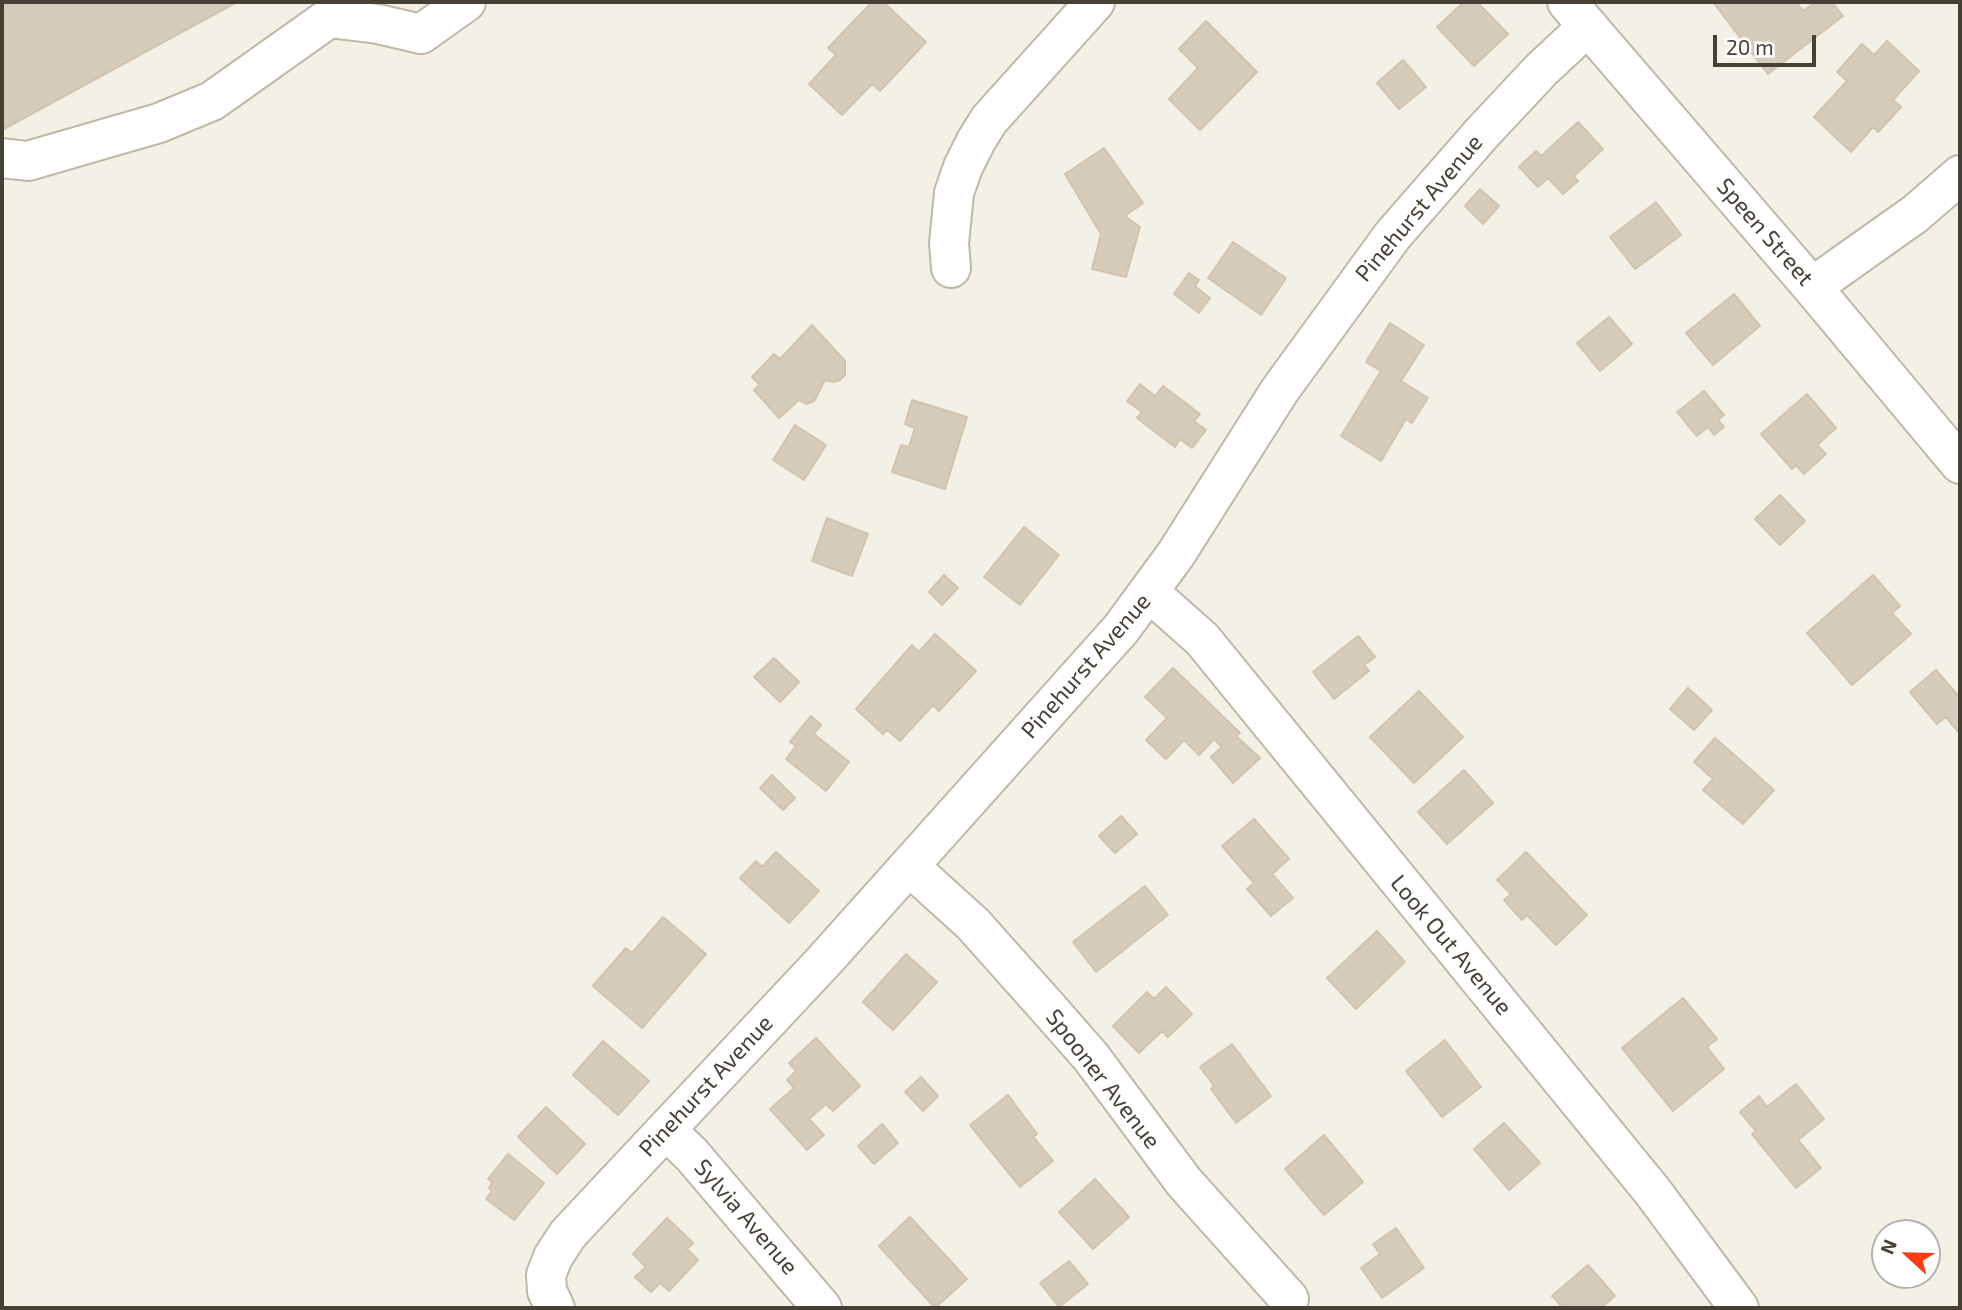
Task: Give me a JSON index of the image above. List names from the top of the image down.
{
  "streets": {
    "street": [
      "Pinehurst Avenue",
      "Speen Street",
      "Look Out Avenue",
      "Spooner Avenue",
      "Sylvia Avenue"
    ]
  },
  "crossings": [
    ["Pinehurst Avenue", "Speen Street"],
    ["Pinehurst Avenue", "Look Out Avenue"],
    ["Pinehurst Avenue", "Spooner Avenue"],
    ["Pinehurst Avenue", "Sylvia Avenue"]
  ],
  "scale_bar": "20 m",
  "north": "left"
}
